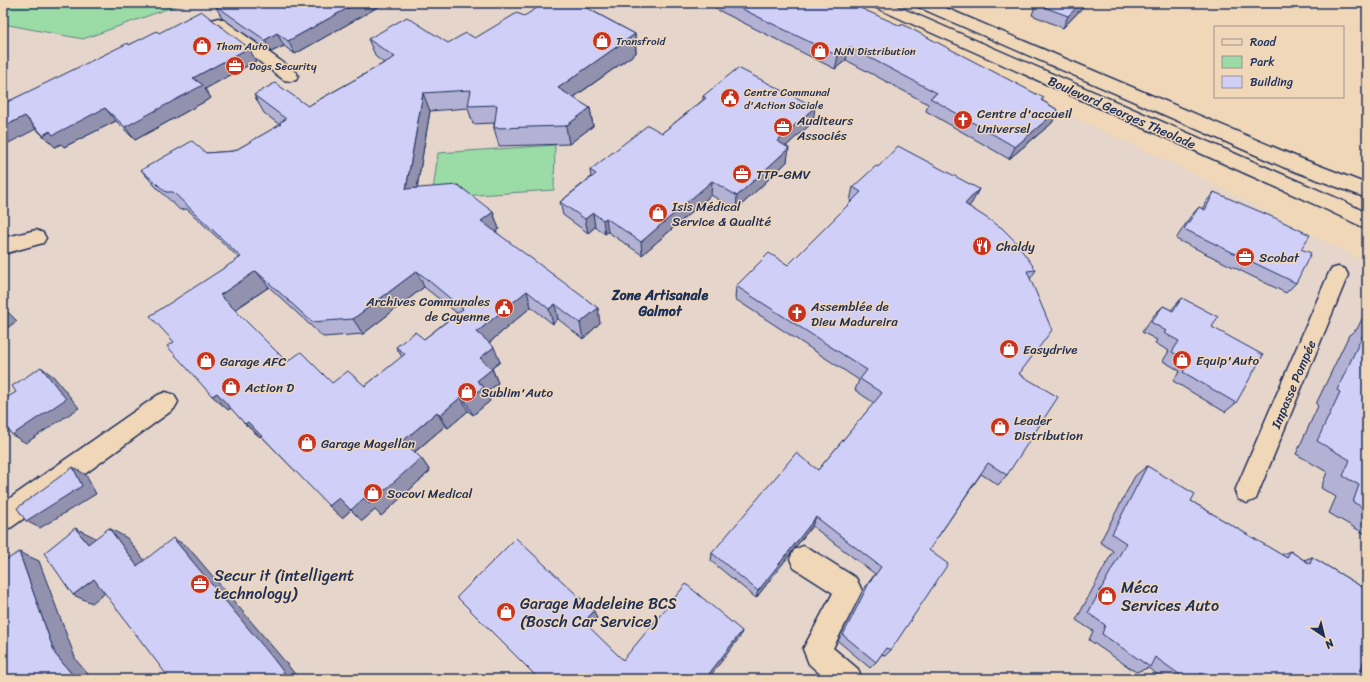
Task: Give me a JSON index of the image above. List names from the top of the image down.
{
  "streets": {
    "main road": ["Boulevard Georges Theolade", "Impasse Pompée"]
  },
  "districts": ["Zone Artisanale Galmot"],
  "places": {
    "shop": [
      "Transfroid",
      "Thom Auto",
      "NJN Distribution",
      "Isis Médical Service & Qualité",
      "Easydrive",
      "Equip'Auto",
      "Garage AFC",
      "Action D",
      "Sublim'Auto",
      "Leader Distribution",
      "Garage Magellan",
      "Socovi Medical",
      "Méca Services Auto",
      "Garage Madeleine BCS (Bosch Car Service)"
    ],
    "office": [
      "Dogs Security",
      "Auditeurs Associés",
      "TTP-GMV",
      "Scobat",
      "Secur it (intelligent technology)"
    ],
    "public building": ["Centre Communal d'Action Sociale", "Archives Communales de Cayenne"],
    "church": ["Centre d'accueil Universel", "Assemblée de Dieu Madureira"],
    "restaurant": ["Chaldy"]
  },
  "legend": ["Road", "Park", "Building"],
  "north": "bottom right"
}
